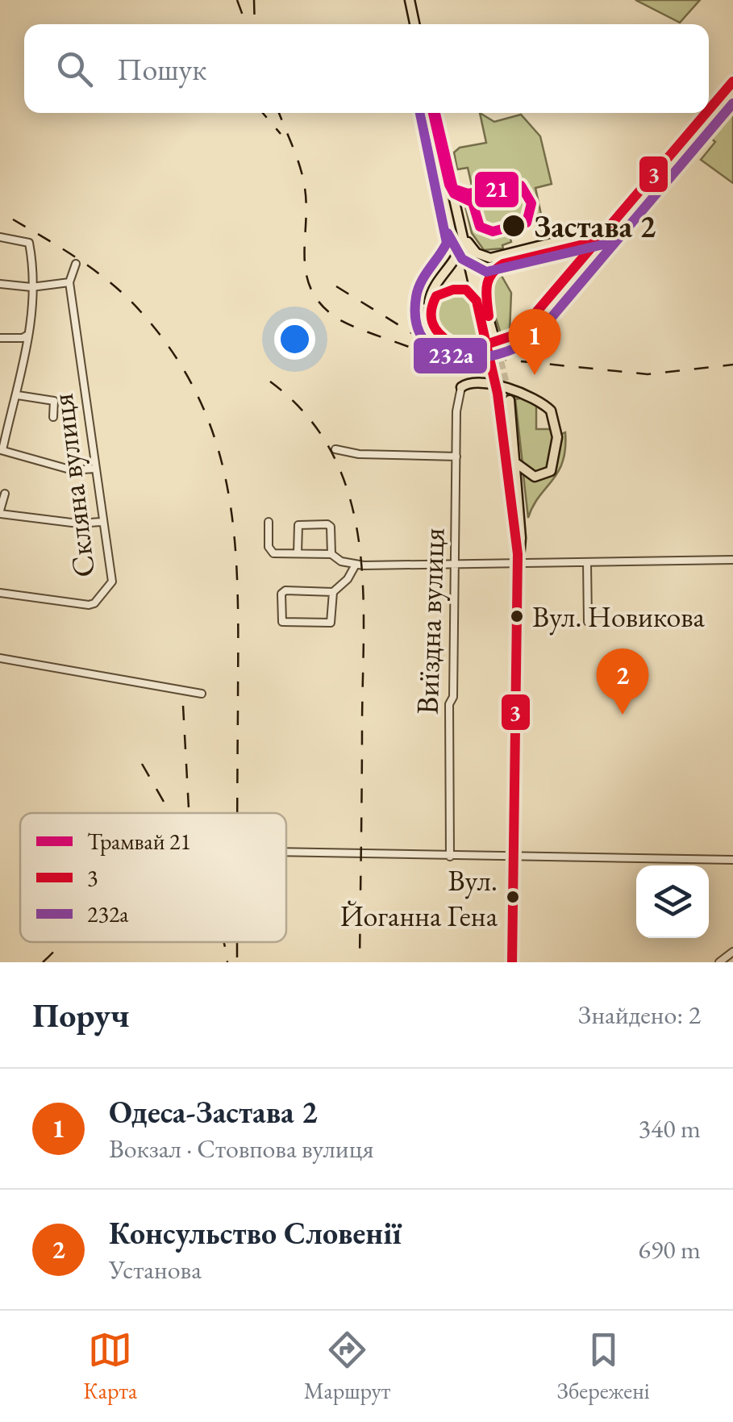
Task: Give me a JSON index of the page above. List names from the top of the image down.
{
  "streets": {
    "street": ["Скляна вулиця", "Виїздна вулиця"]
  },
  "places": ["Застава 2", "Вул. Новикова", "Вул. Йоганна Гена"],
  "lines": ["transit line 3", "transit line 232а", "tram line 21"],
  "legend": ["Трамвай 21", "3", "232а"],
  "page": {
    "search": "Пошук",
    "pins": ["1", "2"],
    "heading": ["Поруч", "Знайдено: 2"],
    "list": [
      {
        "mark": "1",
        "name": "Одеса-Застава 2",
        "note": "Вокзал · Стовпова вулиця",
        "value": "340 m"
      },
      {
        "mark": "2",
        "name": "Консульство Словенії",
        "note": "Установа",
        "value": "690 m"
      }
    ],
    "nav": ["Карта", "Маршрут", "Збережені"]
  }
}
